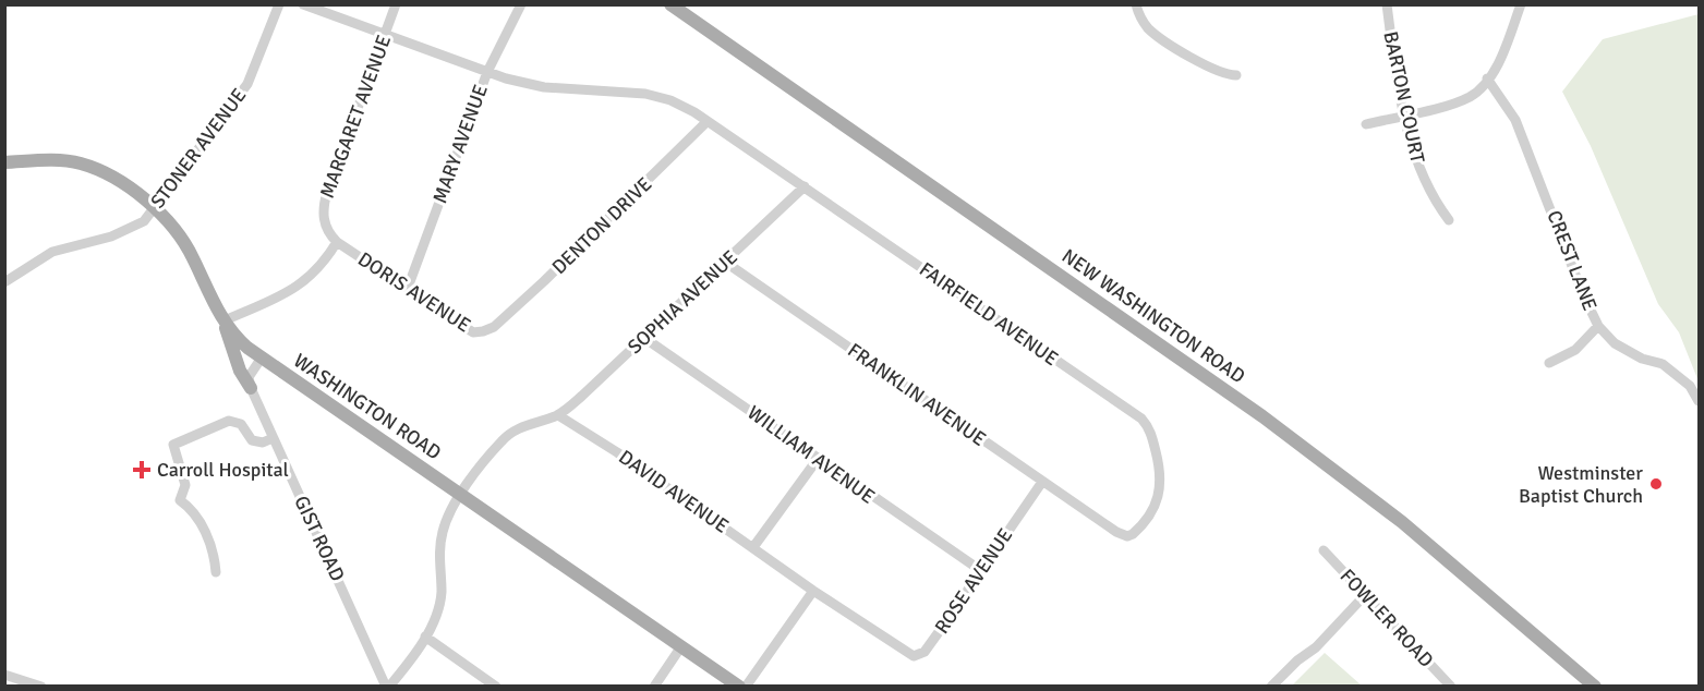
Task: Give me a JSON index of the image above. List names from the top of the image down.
{
  "streets": {
    "main road": ["NEW WASHINGTON ROAD", "WASHINGTON ROAD"],
    "street": [
      "BARTON COURT",
      "MARGARET AVENUE",
      "MARY AVENUE",
      "STONER AVENUE",
      "DENTON DRIVE",
      "CREST LANE",
      "DORIS AVENUE",
      "SOPHIA AVENUE",
      "FAIRFIELD AVENUE",
      "FRANKLIN AVENUE",
      "WILLIAM AVENUE",
      "DAVID AVENUE",
      "GIST ROAD",
      "ROSE AVENUE",
      "FOWLER ROAD"
    ]
  },
  "crossings": [
    ["MARGARET AVENUE", "DORIS AVENUE"],
    ["MARGARET AVENUE", "FAIRFIELD AVENUE"],
    ["MARY AVENUE", "DORIS AVENUE"],
    ["MARY AVENUE", "FAIRFIELD AVENUE"],
    ["STONER AVENUE", "WASHINGTON ROAD"],
    ["DENTON DRIVE", "DORIS AVENUE"],
    ["DENTON DRIVE", "FAIRFIELD AVENUE"],
    ["SOPHIA AVENUE", "FAIRFIELD AVENUE"],
    ["SOPHIA AVENUE", "FRANKLIN AVENUE"],
    ["SOPHIA AVENUE", "WILLIAM AVENUE"],
    ["SOPHIA AVENUE", "DAVID AVENUE"],
    ["FAIRFIELD AVENUE", "FRANKLIN AVENUE"],
    ["FRANKLIN AVENUE", "ROSE AVENUE"],
    ["WILLIAM AVENUE", "ROSE AVENUE"],
    ["DAVID AVENUE", "ROSE AVENUE"]
  ],
  "places": {
    "health": ["Carroll Hospital"],
    "other": ["Westminster Baptist Church"]
  }
}
